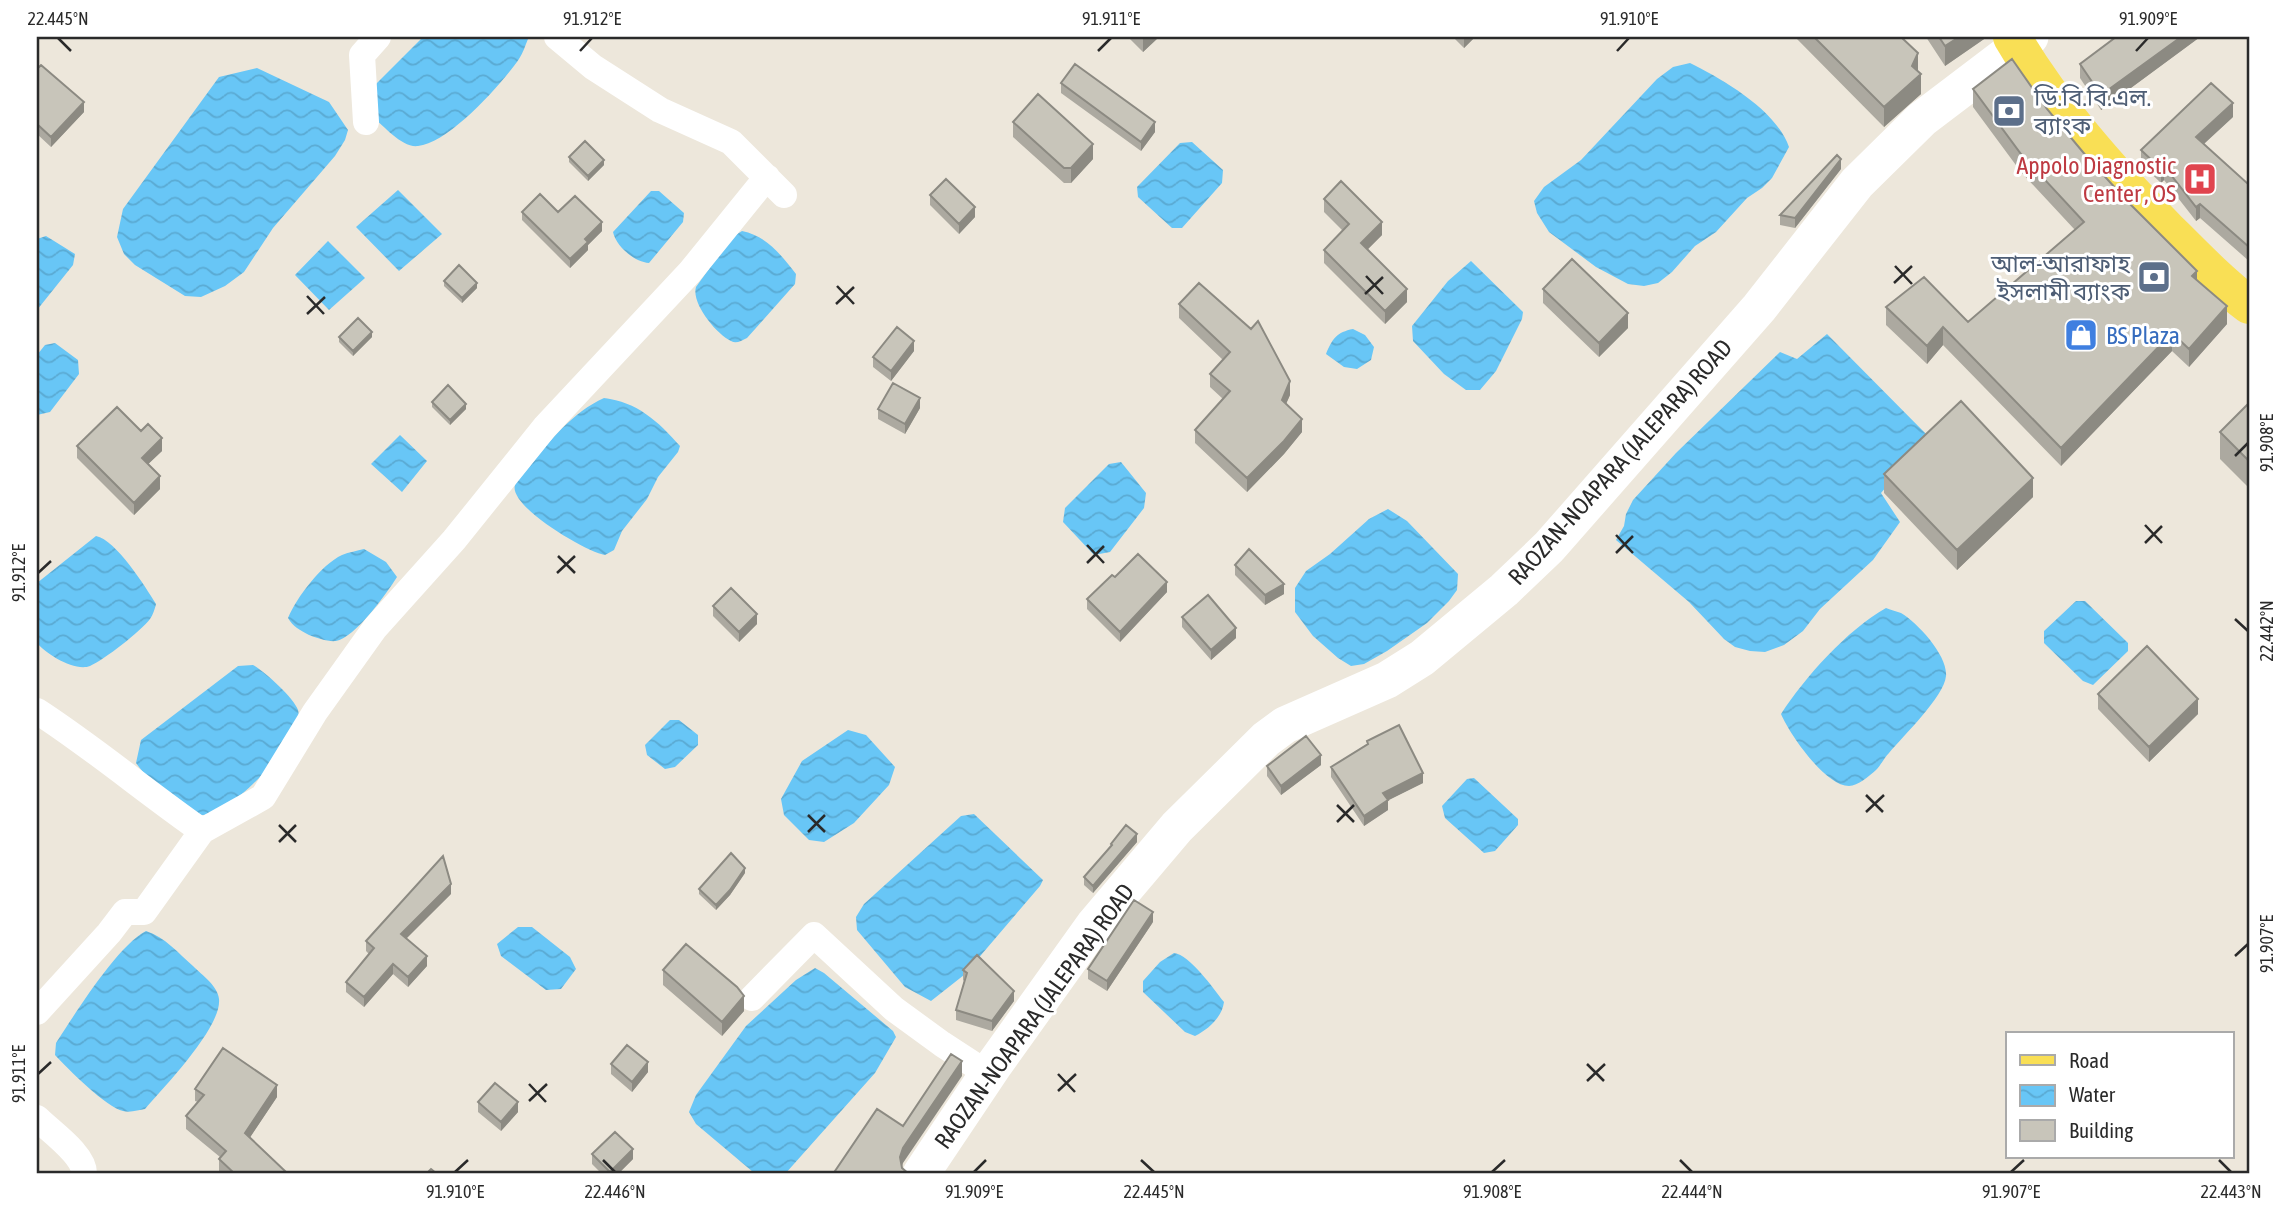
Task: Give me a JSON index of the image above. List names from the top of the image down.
{
  "streets": {
    "main road": ["RAOZAN-NOAPARA (JALEPARA) ROAD"]
  },
  "places": {
    "bank": ["ডি.বি.বি.এল. ব্যাংক", "আল-আরাফাহ ইসলামী ব্যাংক"],
    "hospital": ["Appolo Diagnostic Center , OS"],
    "shop": ["BS Plaza"]
  },
  "legend": ["Road", "Water", "Building"],
  "coordinates": [
    "22.445°N",
    "91.912°E",
    "91.911°E",
    "91.910°E",
    "91.909°E",
    "91.908°E",
    "22.442°N",
    "91.907°E",
    "22.446°N",
    "22.444°N",
    "22.443°N"
  ]
}
